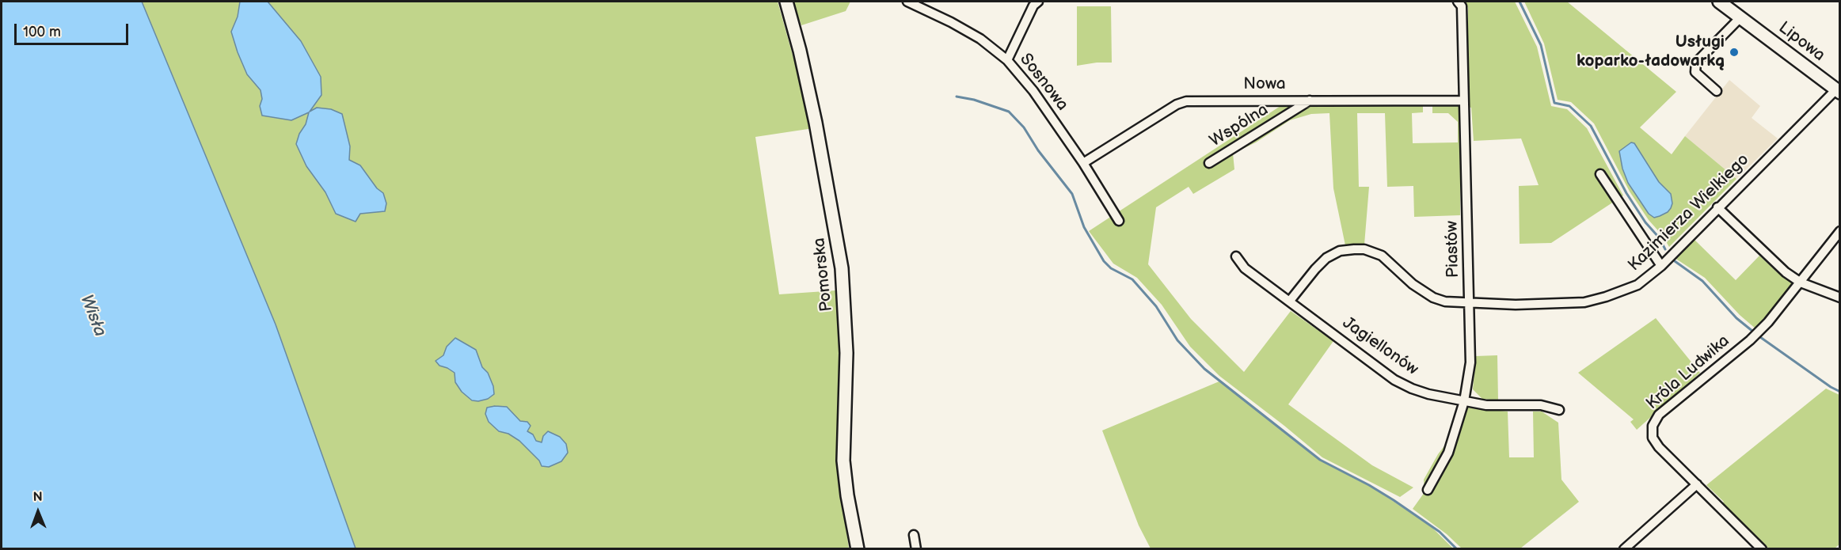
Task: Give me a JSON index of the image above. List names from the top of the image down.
{
  "streets": {
    "main road": ["Lipowa", "Pomorska"],
    "street": [
      "Sosnowa",
      "Nowa",
      "Wspólna",
      "Kazimierza Wielkiego",
      "Piastów",
      "Jagiellonów",
      "Króla Ludwika"
    ]
  },
  "crossings": [
    ["Lipowa", "Kazimierza Wielkiego"],
    ["Sosnowa", "Nowa"],
    ["Nowa", "Wspólna"],
    ["Nowa", "Piastów"],
    ["Kazimierza Wielkiego", "Piastów"],
    ["Kazimierza Wielkiego", "Jagiellonów"],
    ["Piastów", "Jagiellonów"]
  ],
  "water": ["Wisła"],
  "places": ["Usługi koparko-ładowarką"],
  "scale_bar": "100 m",
  "north": "top"
}
